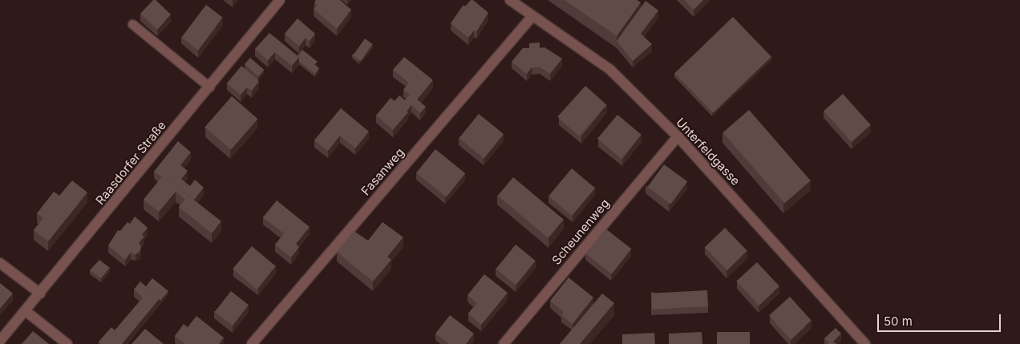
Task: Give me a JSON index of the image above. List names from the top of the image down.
{
  "streets": {
    "street": [
      "Unterfeldgasse",
      "Raasdorfer Straße",
      "Fasanweg",
      "Scheunenweg"
    ]
  },
  "crossings": [
    ["Unterfeldgasse", "Fasanweg"],
    ["Unterfeldgasse", "Scheunenweg"]
  ],
  "scale_bar": "50 m"
}
